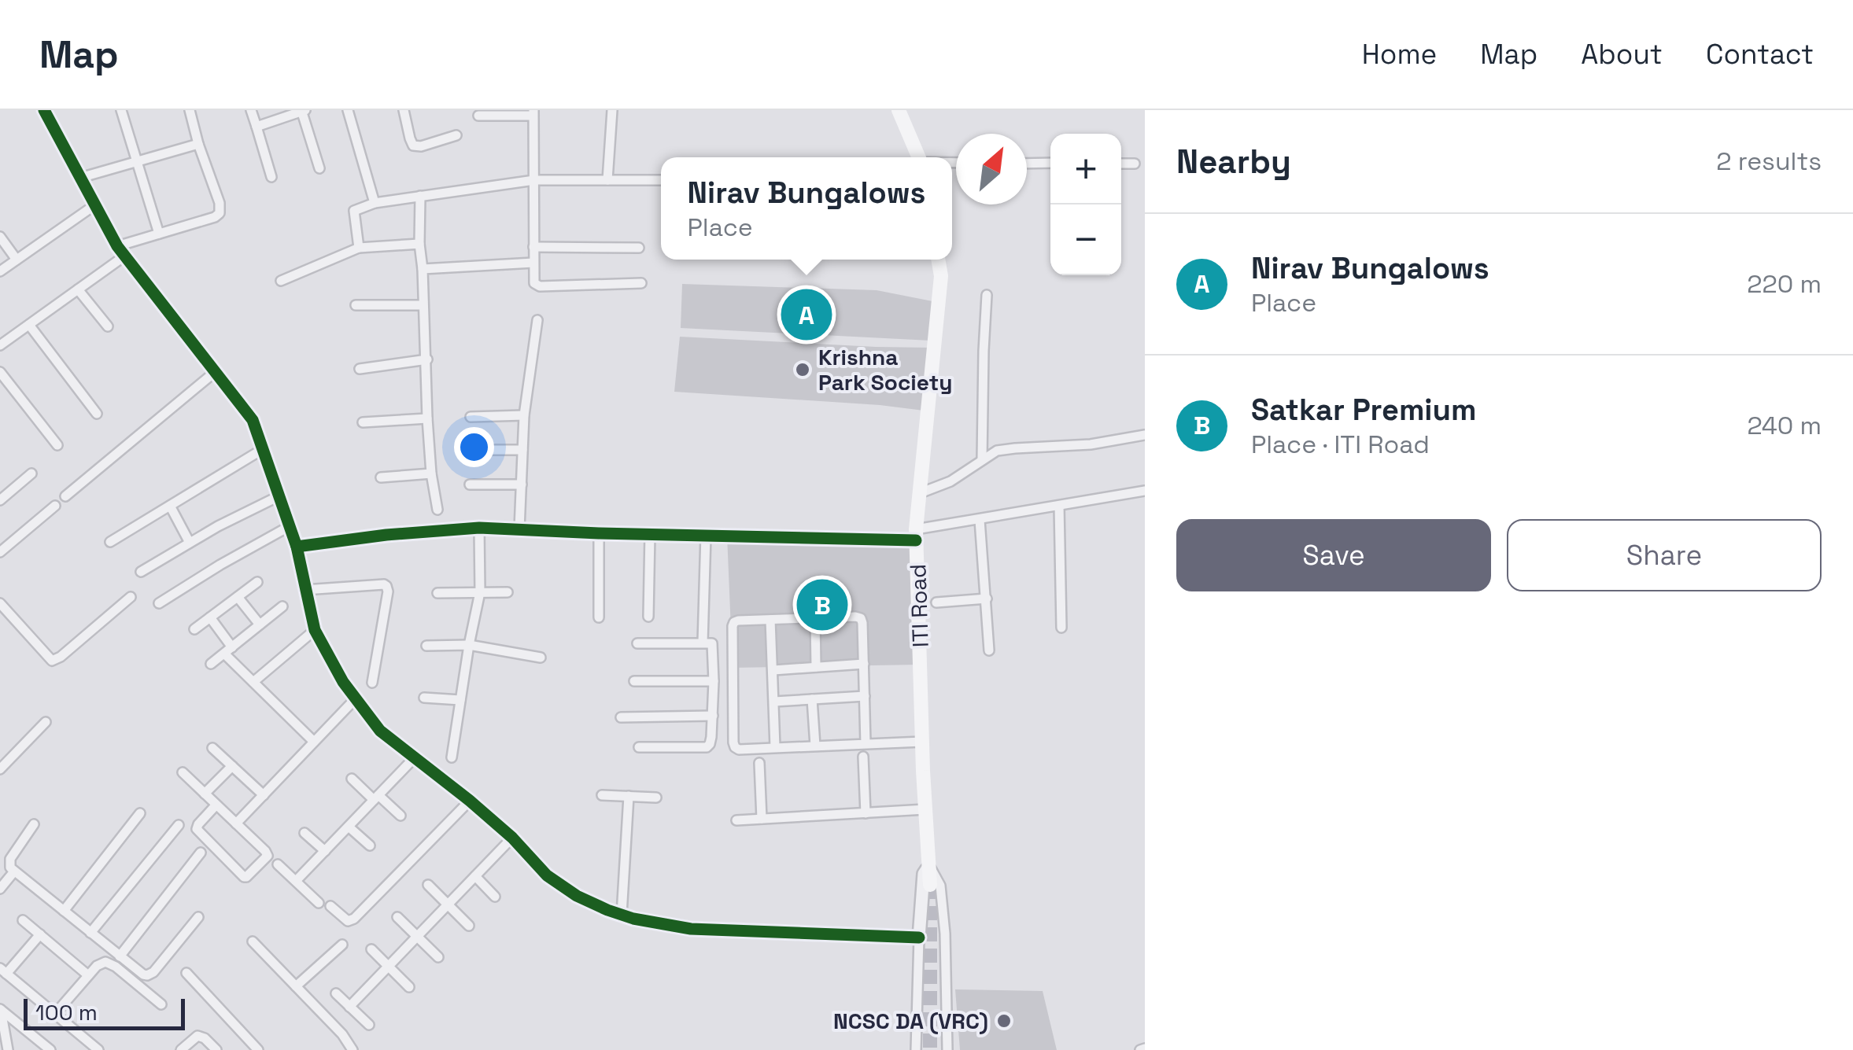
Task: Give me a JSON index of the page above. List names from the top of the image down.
{
  "streets": {
    "main road": ["ITI Road"]
  },
  "places": ["Krishna Park Society", "NCSC DA (VRC)"],
  "scale_bar": "100 m",
  "north": "top right",
  "page": {
    "header": "Map",
    "nav": [
      "Home",
      "Map",
      "About",
      "Contact"
    ],
    "heading": ["Nearby", "2 results"],
    "map_buttons": ["+", "−"],
    "popup": ["Nirav Bungalows", "Place"],
    "list": [
      {
        "mark": "A",
        "name": "Nirav Bungalows",
        "note": "Place",
        "value": "220 m"
      },
      {
        "mark": "B",
        "name": "Satkar Premium",
        "note": "Place · ITI Road",
        "value": "240 m"
      }
    ],
    "pins": ["A", "B"],
    "buttons": ["Save", "Share"],
    "scale": "100 m"
  }
}
